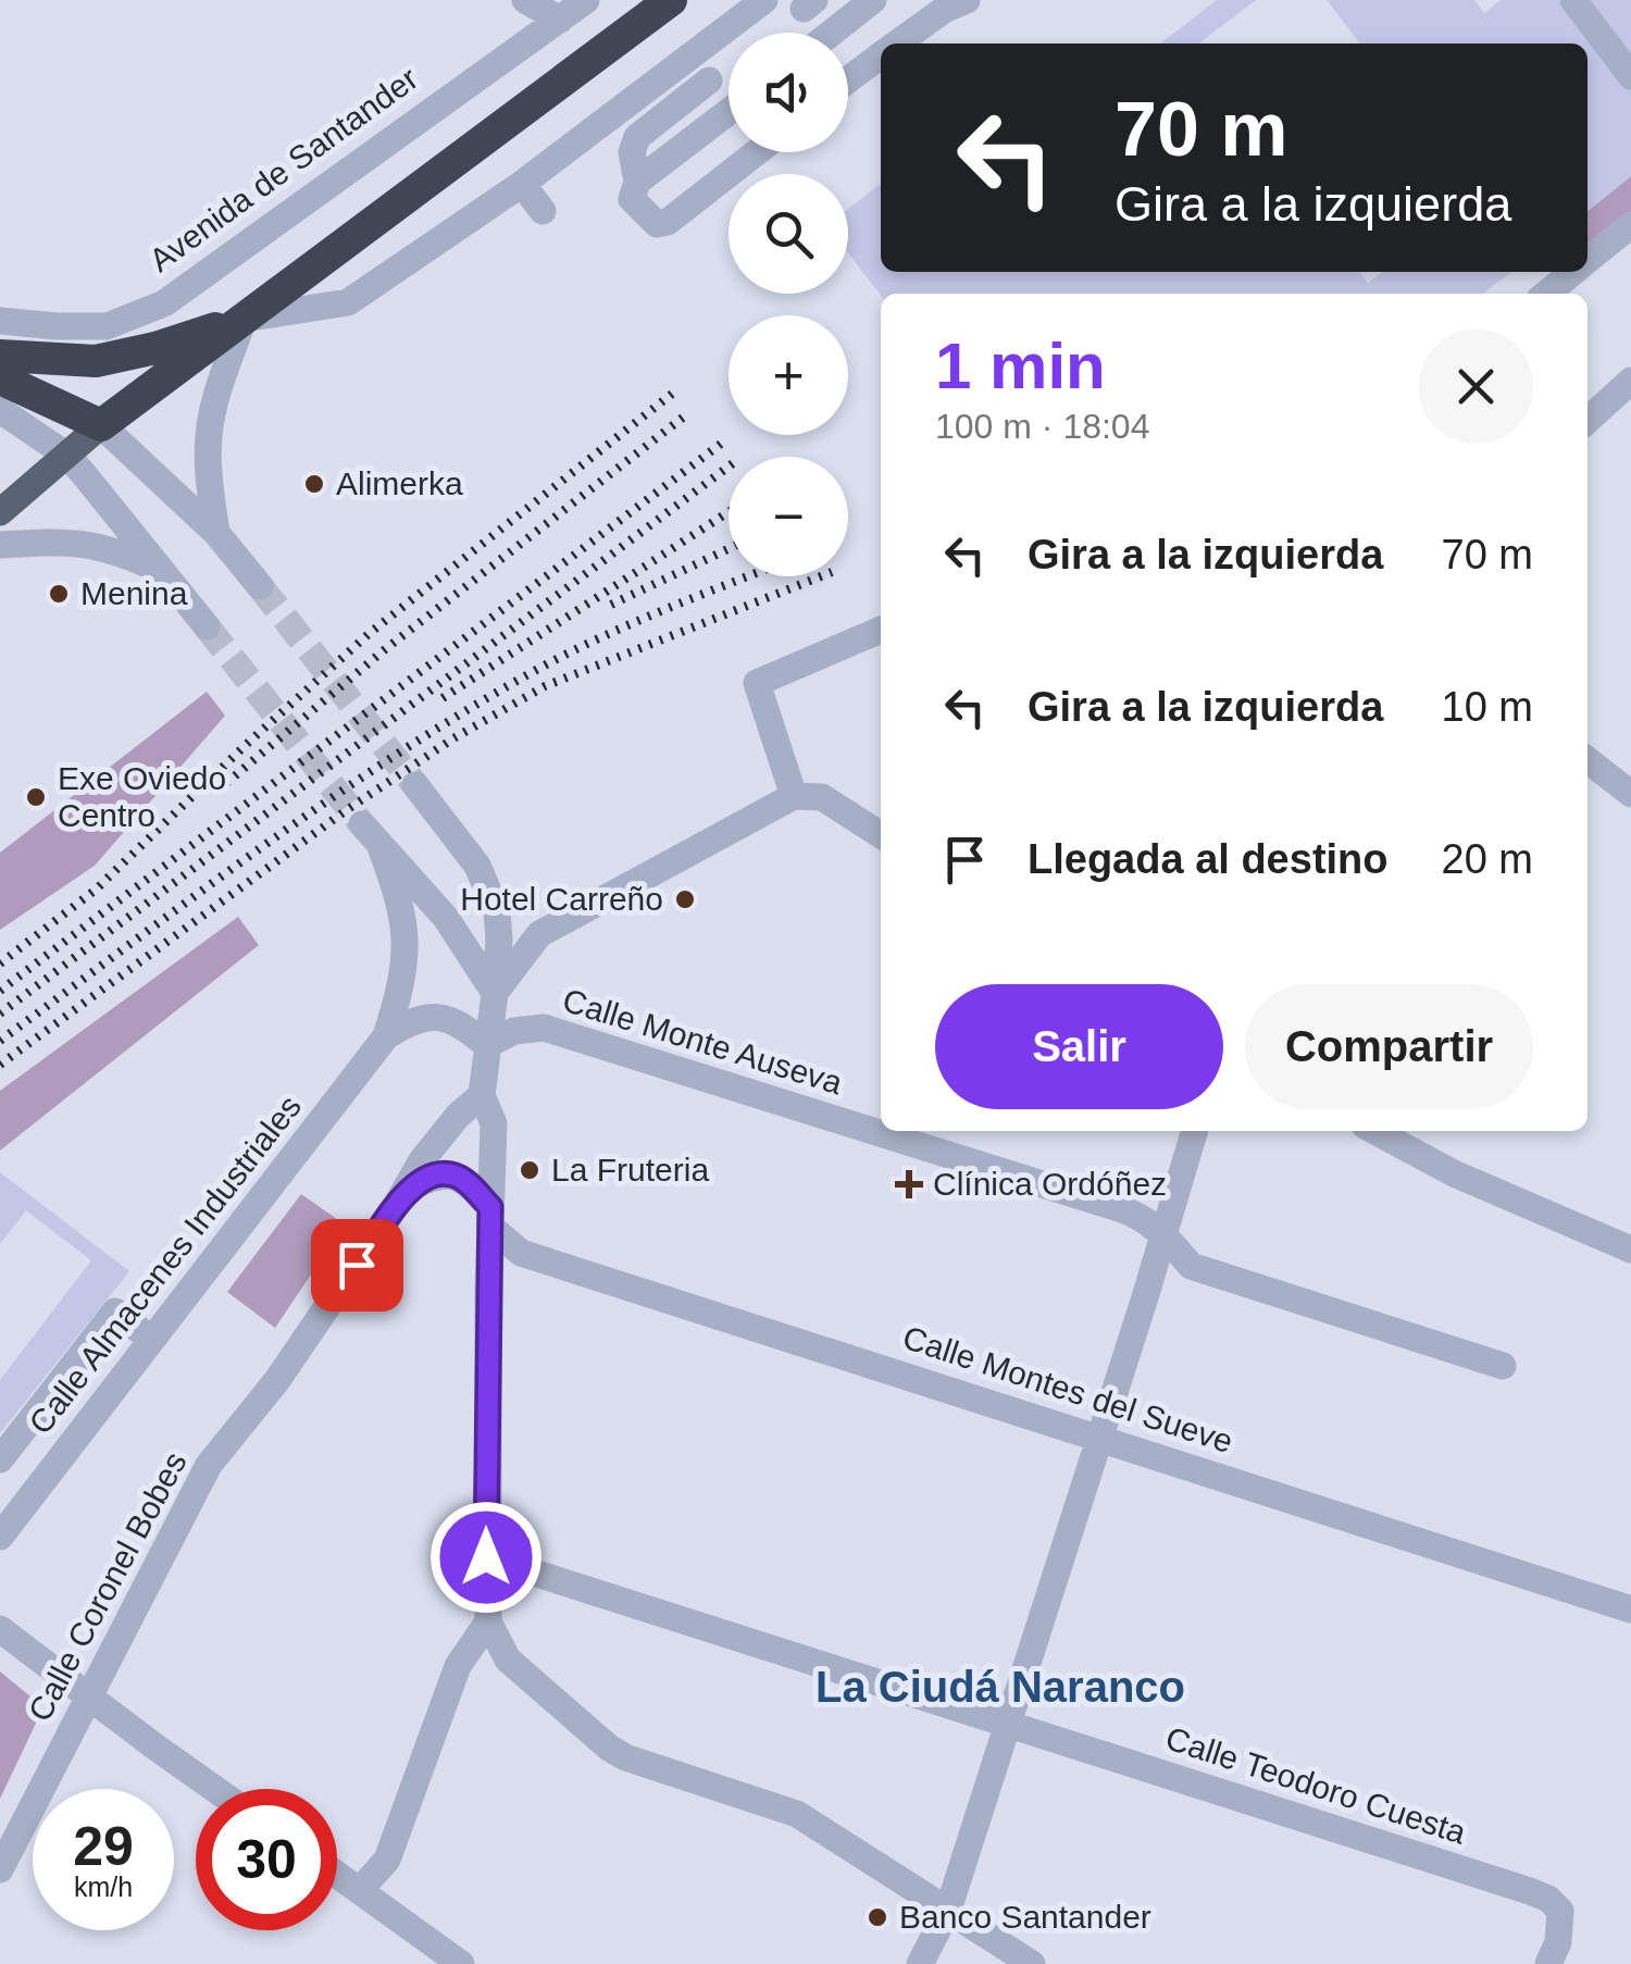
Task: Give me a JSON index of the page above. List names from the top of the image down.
{
  "streets": {
    "street": [
      "Avenida de Santander",
      "Calle Monte Auseva",
      "Calle Almacenes Industriales",
      "Calle Montes del Sueve",
      "Calle Coronel Bobes",
      "Calle Teodoro Cuesta"
    ]
  },
  "districts": ["La Ciudá Naranco"],
  "places": {
    "other": [
      "Alimerka",
      "Menina",
      "Exe Oviedo Centro",
      "Hotel Carreño",
      "La Fruteria",
      "Banco Santander"
    ],
    "health": ["Clínica Ordóñez"]
  },
  "page": {
    "map_buttons": ["+", "−"],
    "turn": ["70 m", "Gira a la izquierda"],
    "heading": ["1 min", "100 m · 18:04"],
    "list": [
      {
        "name": "Gira a la izquierda",
        "value": "70 m"
      },
      {
        "name": "Gira a la izquierda",
        "value": "10 m"
      },
      {
        "name": "Llegada al destino",
        "value": "20 m"
      }
    ],
    "buttons": ["Salir", "Compartir"],
    "speed": "29 km/h",
    "limit": "30"
  }
}
